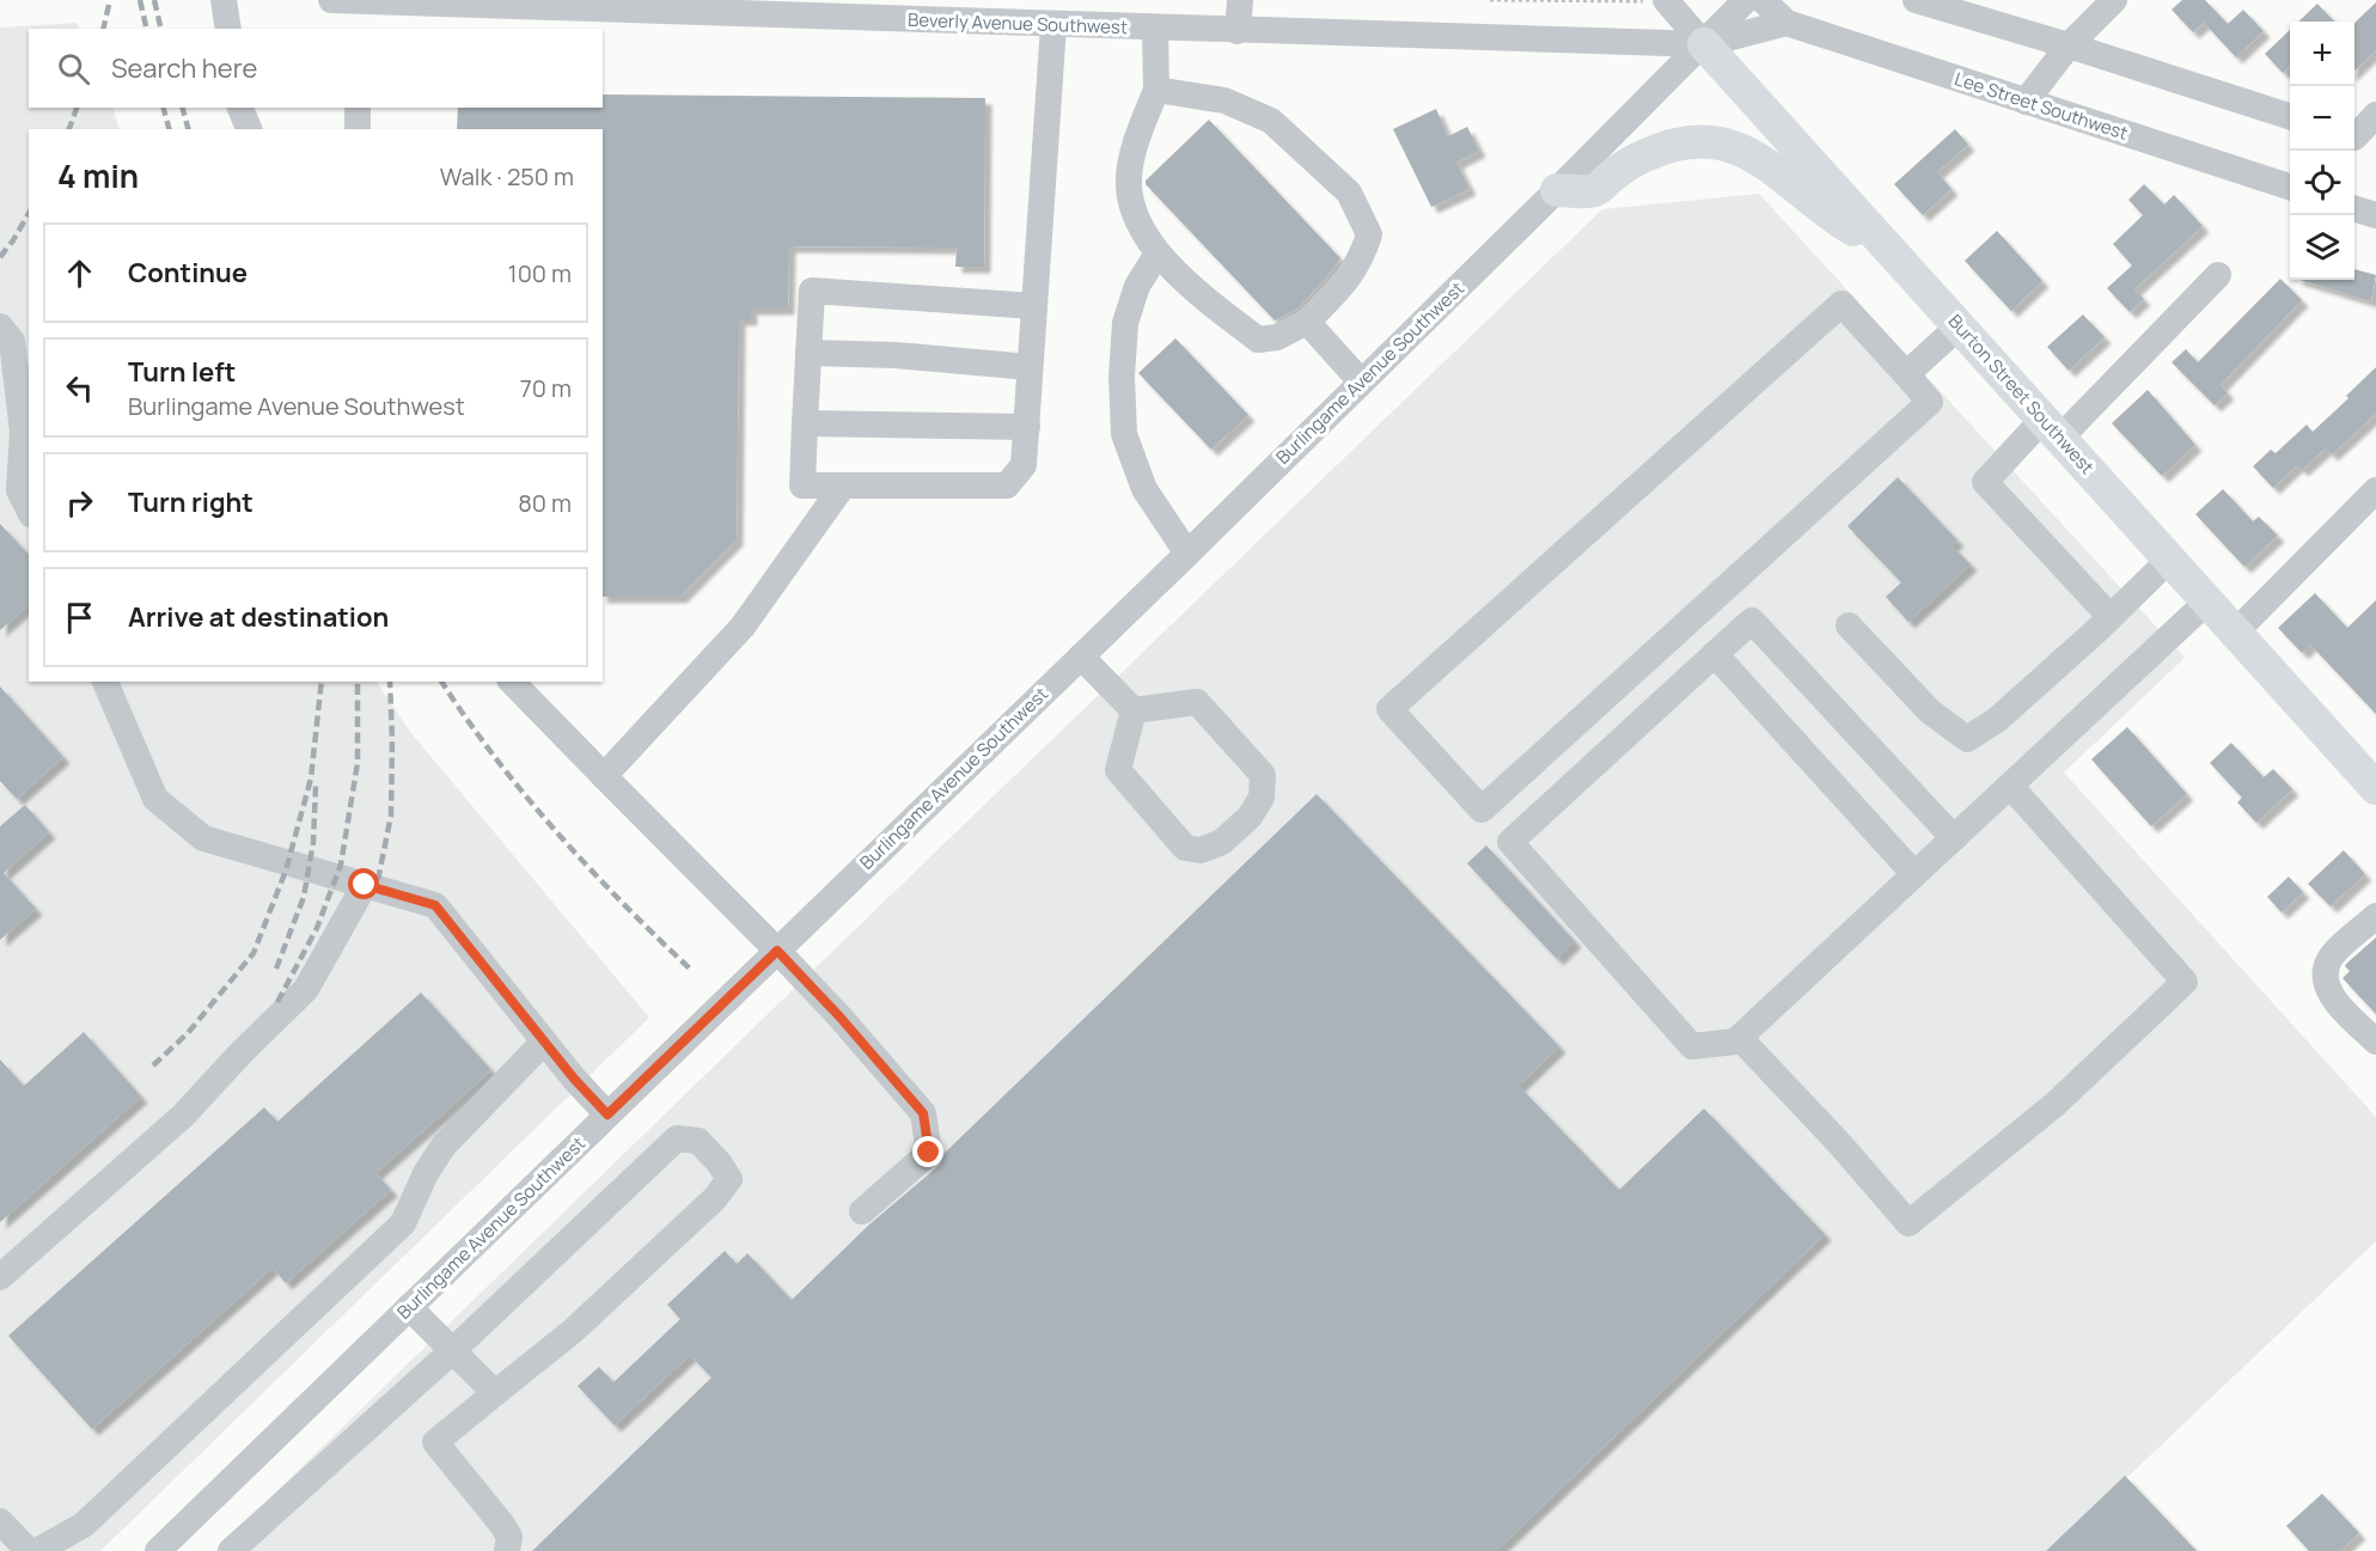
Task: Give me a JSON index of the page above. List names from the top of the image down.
{
  "streets": {
    "main road": ["Burton Street Southwest"],
    "street": ["Beverly Avenue Southwest", "Lee Street Southwest", "Burlingame Avenue Southwest"]
  },
  "crossings": [
    ["Beverly Avenue Southwest", "Burlingame Avenue Southwest"],
    ["Beverly Avenue Southwest", "Burton Street Southwest"],
    ["Burlingame Avenue Southwest", "Burton Street Southwest"]
  ],
  "page": {
    "map_buttons": ["+", "−"],
    "search": "Search here",
    "heading": ["4 min", "Walk · 250 m"],
    "list": [
      ["Continue", "100 m"],
      ["Turn left", "Burlingame Avenue Southwest", "70 m"],
      ["Turn right", "80 m"],
      "Arrive at destination"
    ]
  }
}
